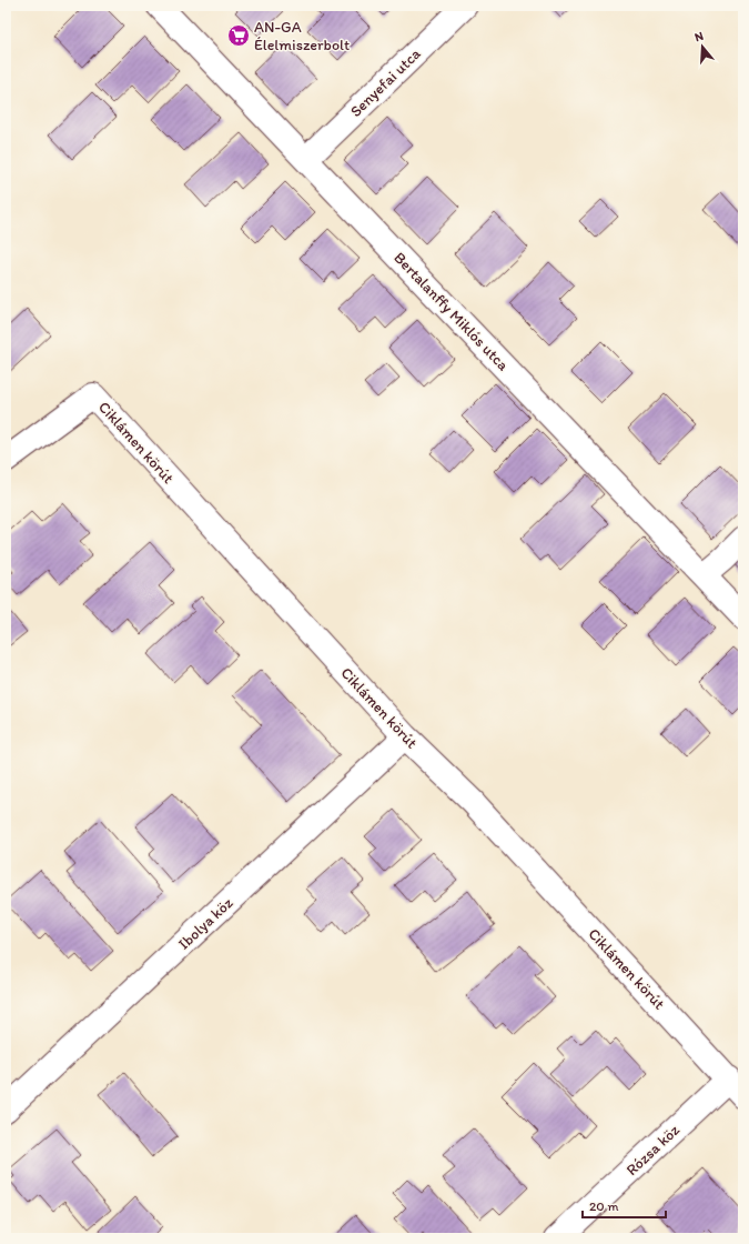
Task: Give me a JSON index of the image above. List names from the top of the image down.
{
  "streets": {
    "street": [
      "Senyefai utca",
      "Bertalanffy Miklós utca",
      "Ciklámen körút",
      "Ibolya köz",
      "Rózsa köz"
    ]
  },
  "crossings": [
    ["Senyefai utca", "Bertalanffy Miklós utca"],
    ["Ciklámen körút", "Ibolya köz"],
    ["Ciklámen körút", "Rózsa köz"]
  ],
  "places": {
    "supermarket": ["AN-GA Élelmiszerbolt"]
  },
  "scale_bar": "20 m",
  "north": "top"
}
